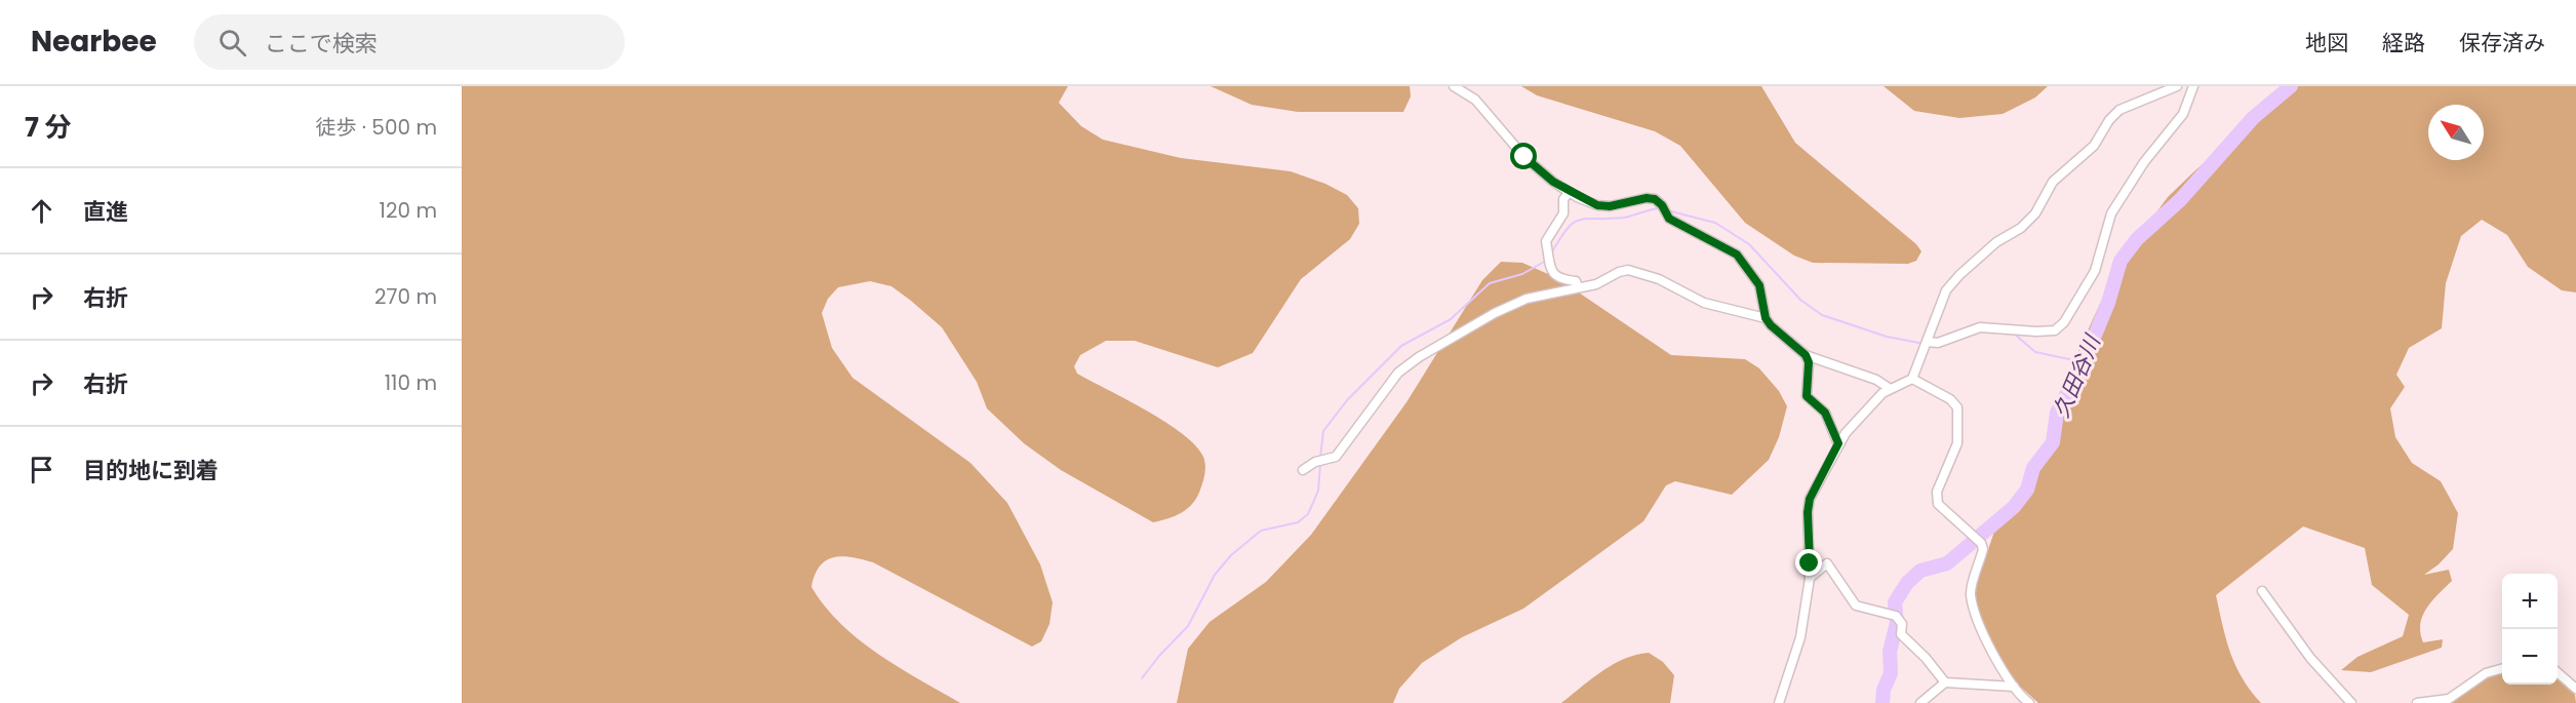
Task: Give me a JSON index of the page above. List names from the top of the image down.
{
  "water": ["久田谷川"],
  "north": "top left",
  "page": {
    "header": "Nearbee",
    "search": "ここで検索",
    "nav": ["地図", "経路", "保存済み"],
    "heading": ["7 分", "徒歩 · 500 m"],
    "list": [
      ["直進", "120 m"],
      ["右折", "270 m"],
      ["右折", "110 m"],
      "目的地に到着"
    ],
    "map_buttons": ["+", "−"]
  }
}
